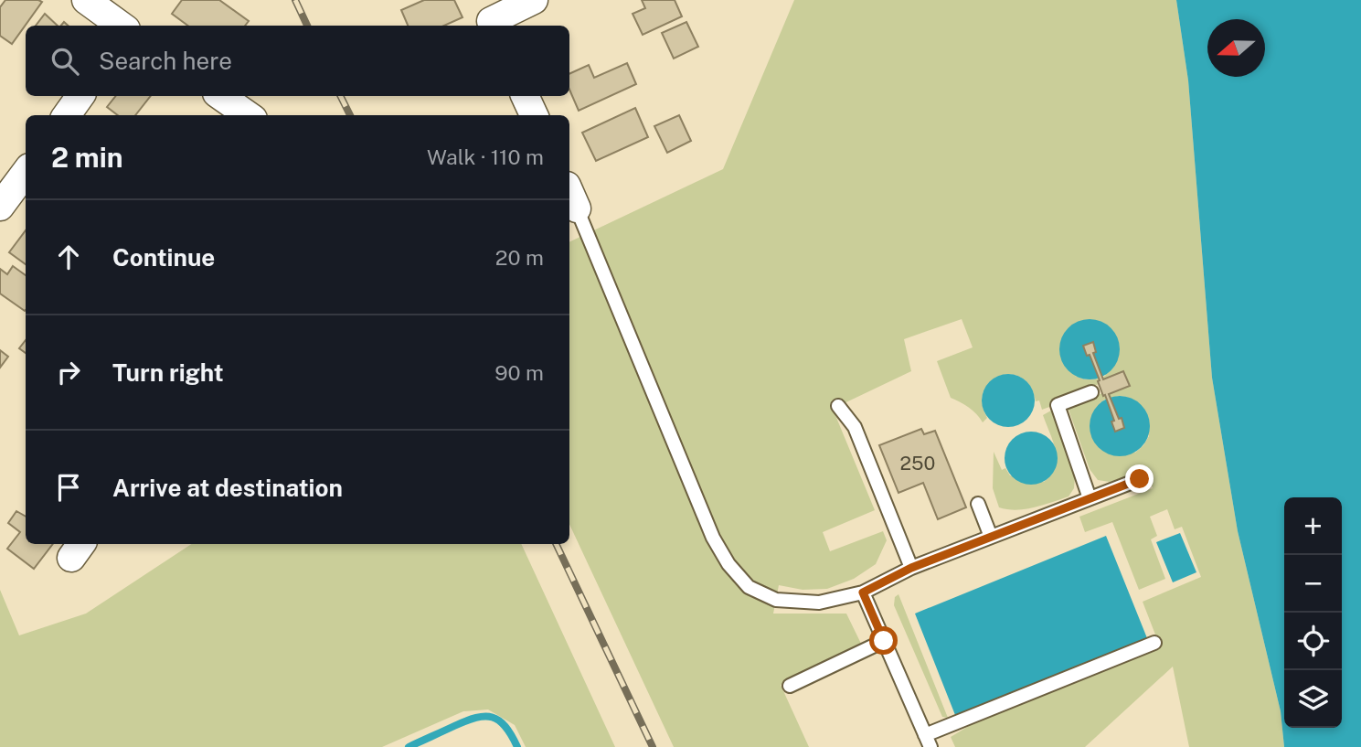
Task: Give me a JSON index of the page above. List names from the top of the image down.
{
  "house_numbers": ["250"],
  "north": "left",
  "page": {
    "search": "Search here",
    "heading": ["2 min", "Walk · 110 m"],
    "list": [
      ["Continue", "20 m"],
      ["Turn right", "90 m"],
      "Arrive at destination"
    ],
    "map_buttons": ["+", "−"]
  }
}
